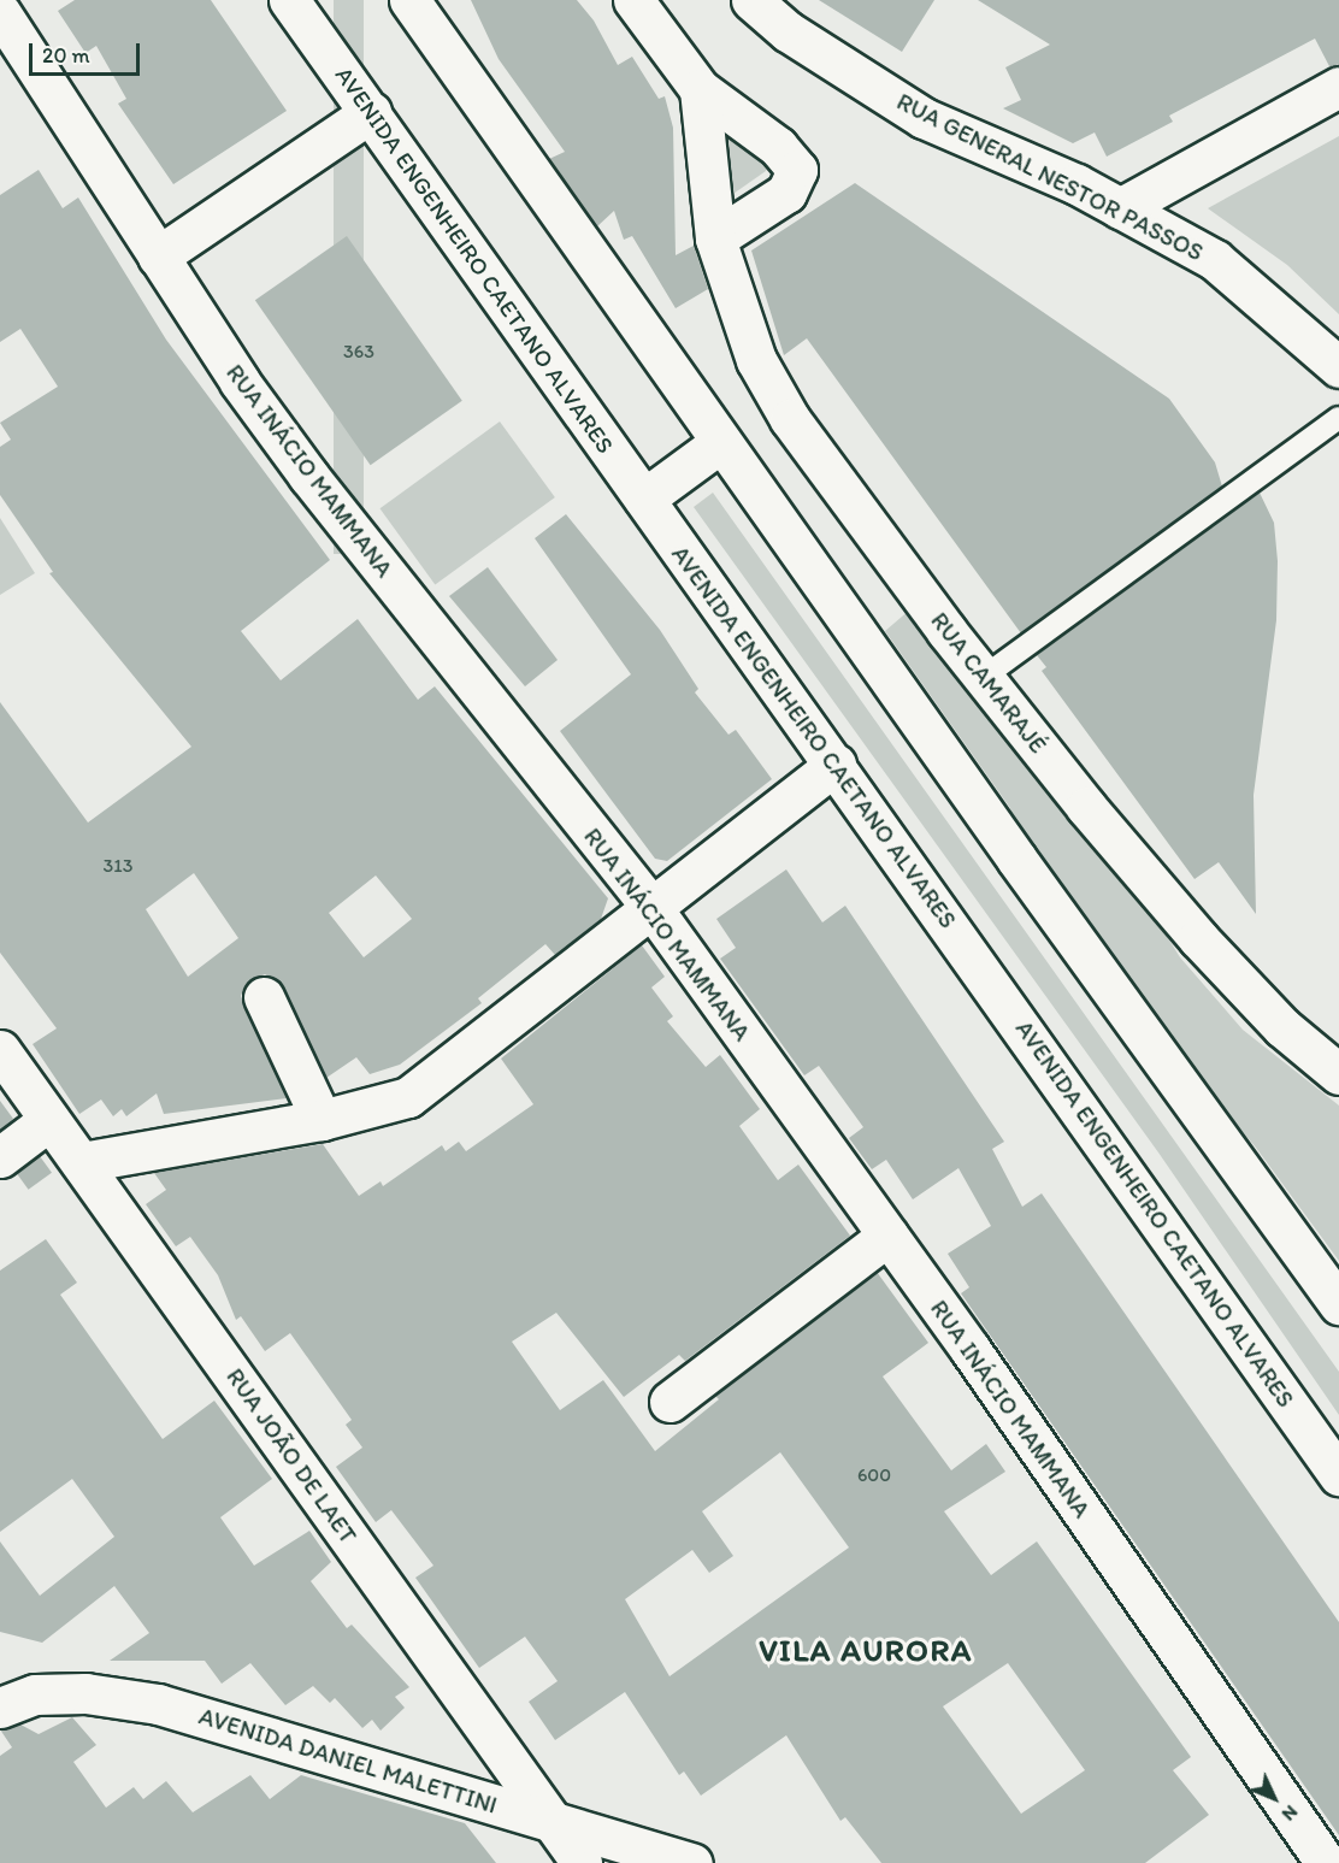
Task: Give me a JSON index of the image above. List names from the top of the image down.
{
  "streets": {
    "street": [
      "RUA GENERAL NESTOR PASSOS",
      "AVENIDA ENGENHEIRO CAETANO ALVARES",
      "RUA INÁCIO MAMMANA",
      "RUA CAMARAJÉ",
      "RUA JOÃO DE LAET",
      "AVENIDA DANIEL MALETTINI"
    ]
  },
  "crossings": [
    ["RUA JOÃO DE LAET", "AVENIDA DANIEL MALETTINI"]
  ],
  "districts": ["VILA AURORA"],
  "house_numbers": ["363", "313", "600"],
  "scale_bar": "20 m",
  "north": "bottom right"
}
